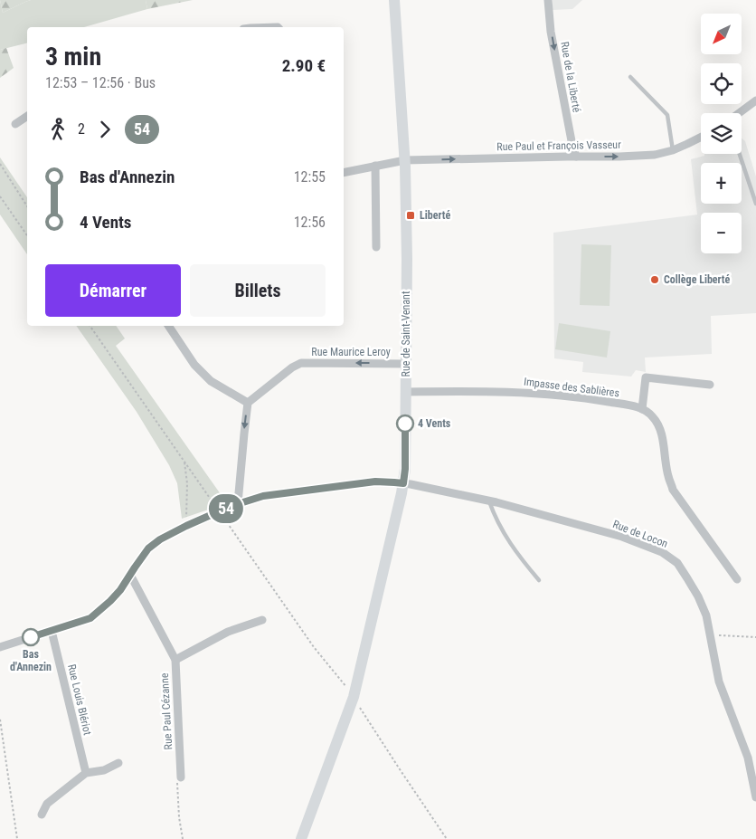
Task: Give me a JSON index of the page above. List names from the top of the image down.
{
  "streets": {
    "main road": ["Rue de Saint-Venant"],
    "street": [
      "Rue de la Liberté",
      "Rue Paul et François Vasseur",
      "Rue Maurice Leroy",
      "Impasse des Sablières",
      "Rue de Locon",
      "Rue Louis Blériot",
      "Rue Paul Cézanne"
    ]
  },
  "crossings": [
    ["Rue de la Liberté", "Rue Paul et François Vasseur"],
    ["Rue Paul et François Vasseur", "Rue de Saint-Venant"],
    ["Rue de Saint-Venant", "Rue Maurice Leroy"],
    ["Rue de Saint-Venant", "Impasse des Sablières"],
    ["Rue de Saint-Venant", "Rue de Locon"],
    ["Rue de Locon", "Rue Louis Blériot"],
    ["Rue de Locon", "Rue Paul Cézanne"]
  ],
  "one_way": ["Rue de la Liberté", "Rue Paul et François Vasseur", "Rue Maurice Leroy"],
  "places": {
    "transit": ["Liberté"],
    "other": ["Collège Liberté", "4 Vents", "Bas d'Annezin"]
  },
  "lines": ["bus line 54"],
  "north": "bottom left",
  "page": {
    "on_map": "54",
    "map_buttons": ["+", "−"],
    "heading": ["3 min", "12:53 – 12:56 · Bus", "2.90 €"],
    "legs": ["2", "54"],
    "list": [
      {
        "name": "Bas d'Annezin",
        "value": "12:55"
      },
      {
        "name": "4 Vents",
        "value": "12:56"
      }
    ],
    "buttons": ["Démarrer", "Billets"]
  }
}
